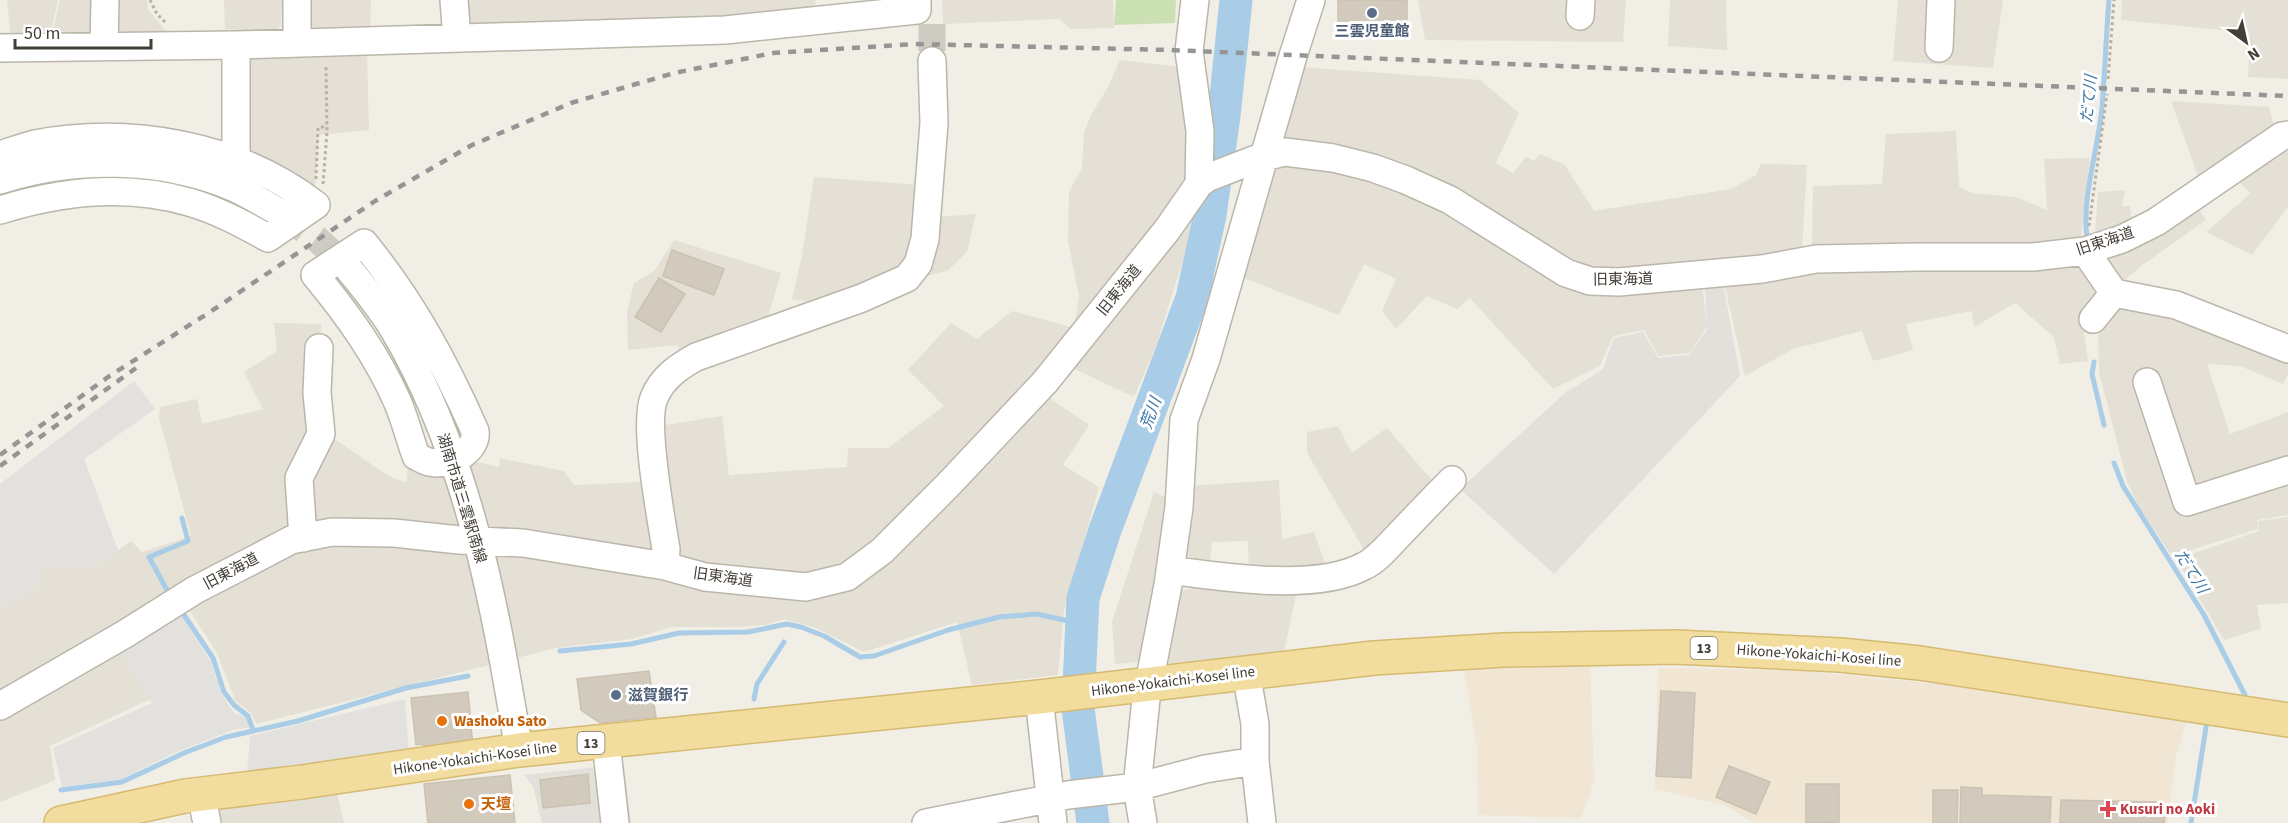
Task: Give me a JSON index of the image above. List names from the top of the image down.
{
  "streets": {
    "main road": ["13", "Hikone-Yokaichi-Kosei line"],
    "street": ["旧東海道", "湖南市道三雲駅南線"]
  },
  "crossings": [
    ["旧東海道", "湖南市道三雲駅南線"],
    ["湖南市道三雲駅南線", "Hikone-Yokaichi-Kosei line"]
  ],
  "water": ["だて川", "荒川"],
  "places": {
    "other": [
      "三雲児童館",
      "滋賀銀行",
      "Washoku Sato",
      "天壇"
    ],
    "health": ["Kusuri no Aoki"]
  },
  "scale_bar": "50 m",
  "north": "bottom right"
}
